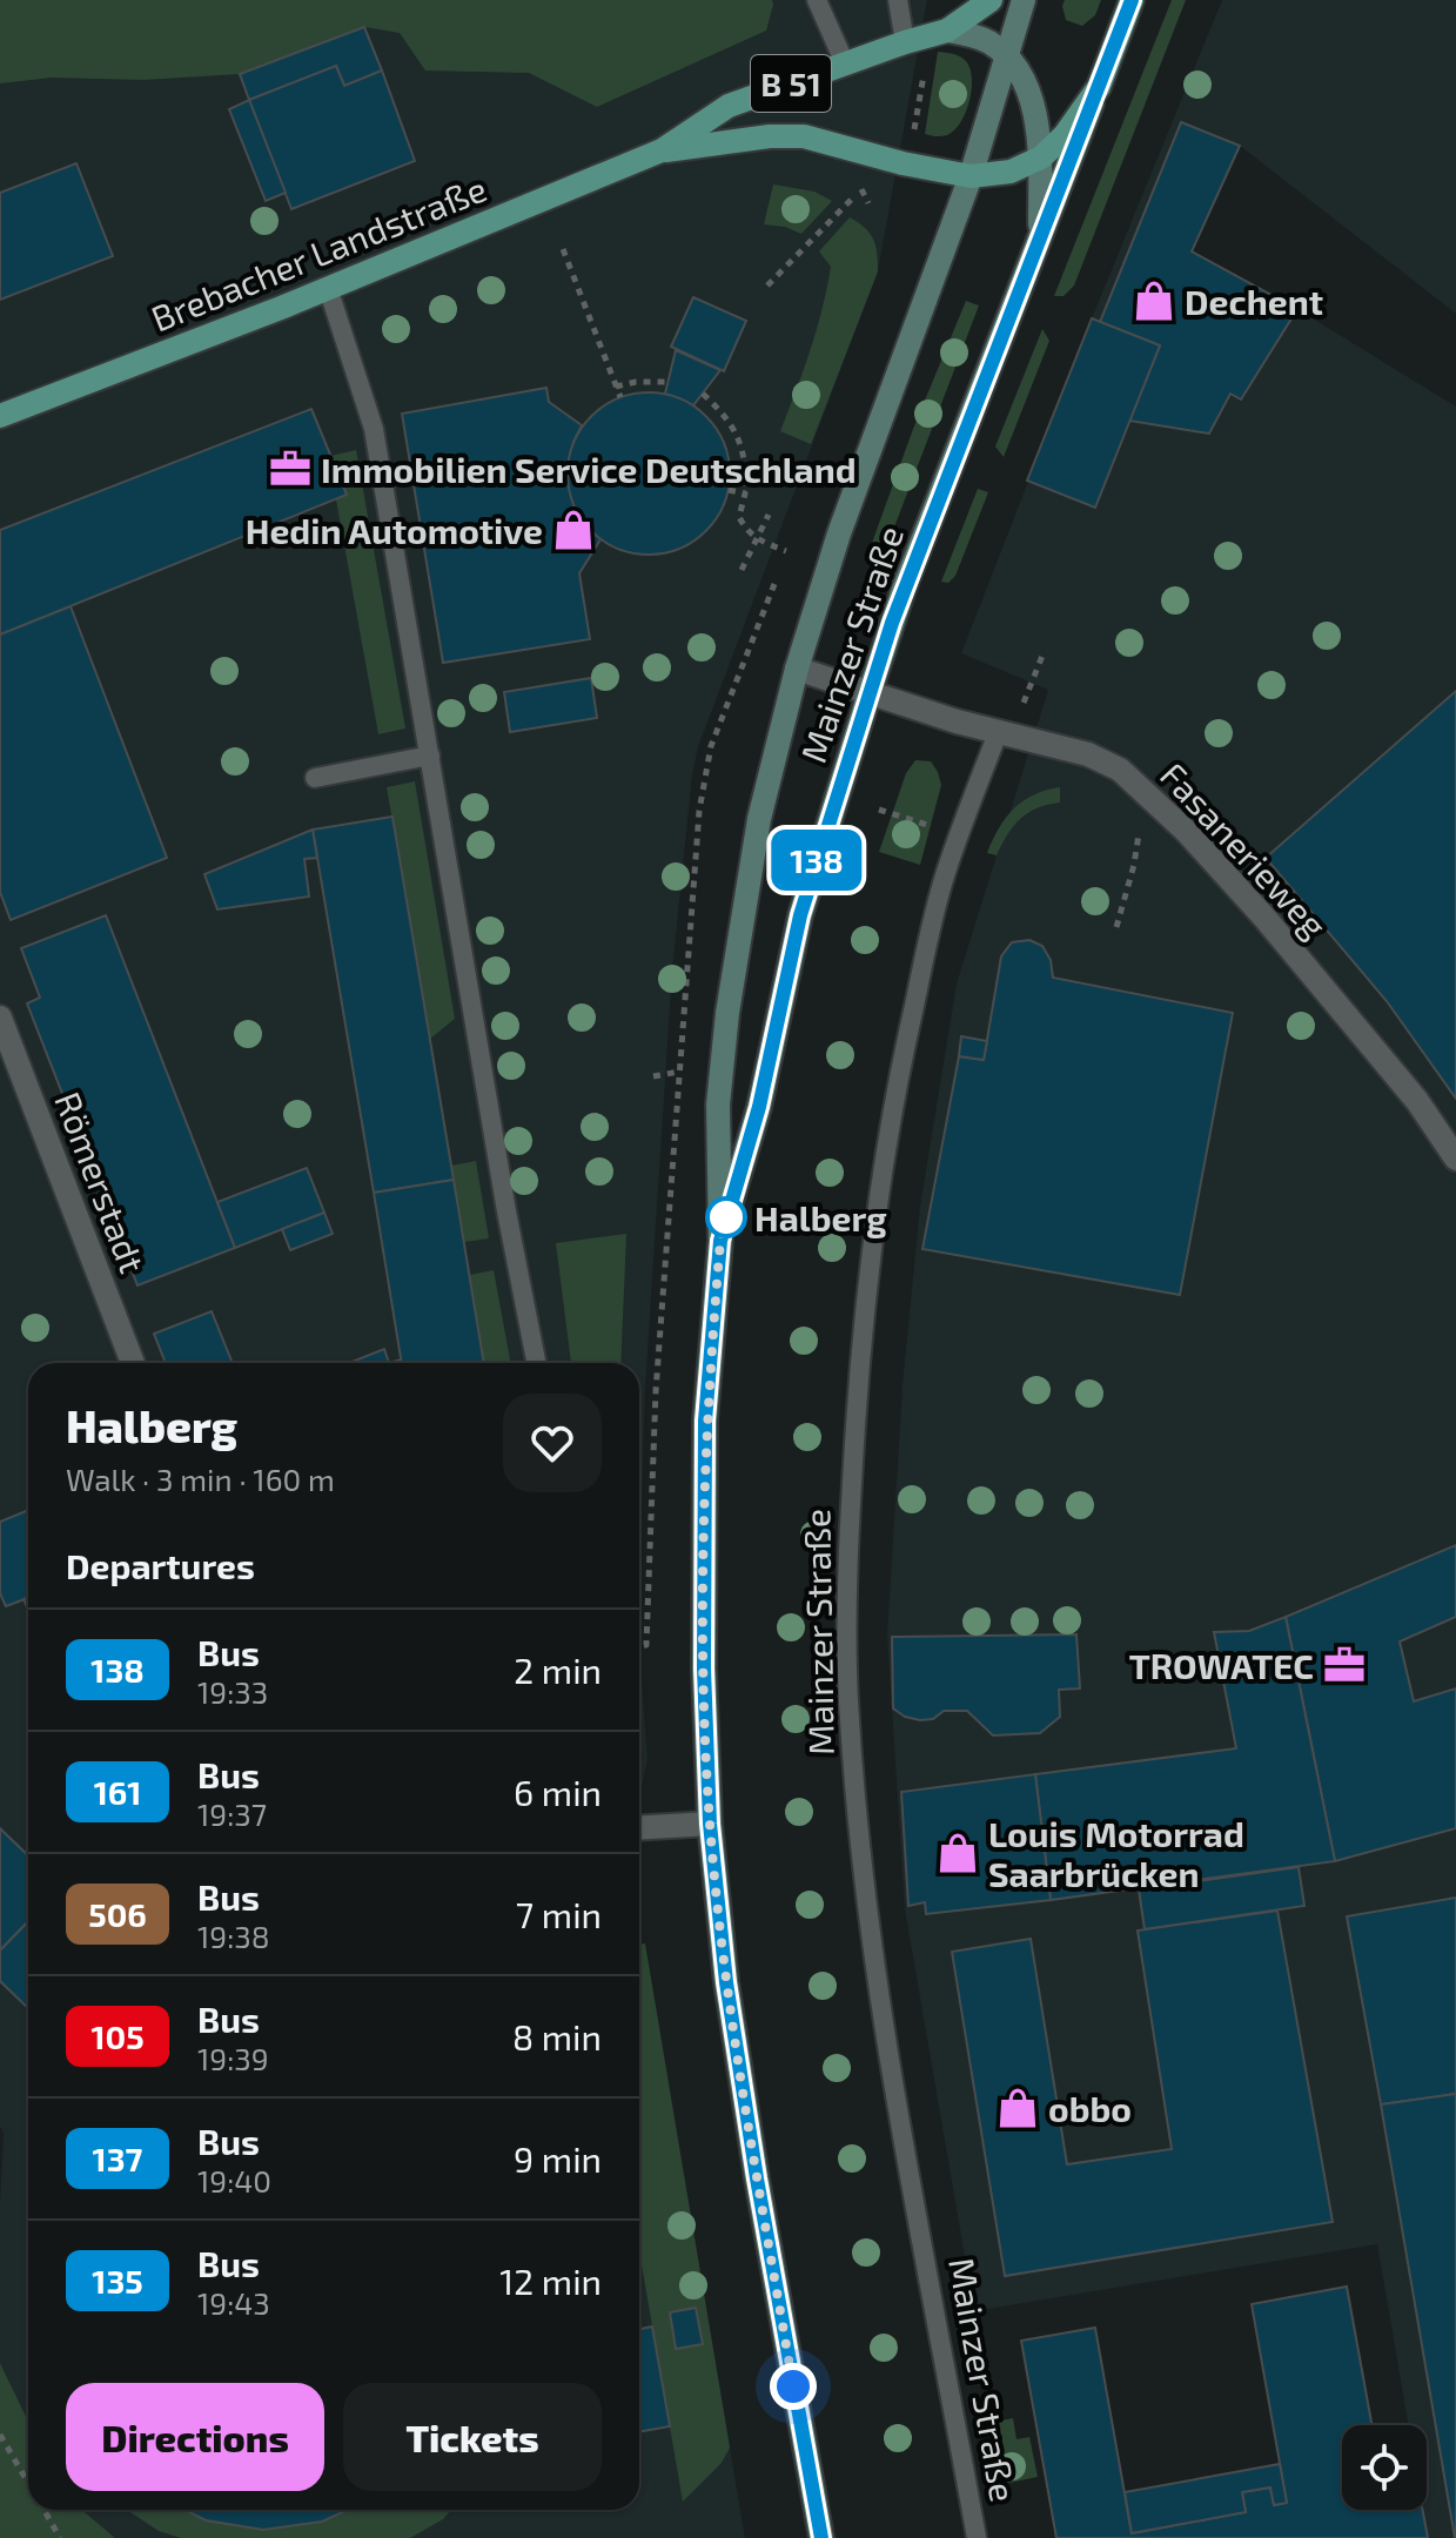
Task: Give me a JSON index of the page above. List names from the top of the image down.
{
  "streets": {
    "main road": ["B 51", "Brebacher Landstraße", "Mainzer Straße"],
    "street": ["Fasanerieweg", "Römerstadt"]
  },
  "crossings": [
    ["Brebacher Landstraße", "Mainzer Straße"],
    ["Mainzer Straße", "Fasanerieweg"]
  ],
  "places": {
    "shop": [
      "Dechent",
      "Hedin Automotive",
      "Louis Motorrad Saarbrücken",
      "obbo"
    ],
    "office": ["Immobilien Service Deutschland", "TROWATEC"],
    "other": ["Halberg"]
  },
  "lines": ["bus line 138"],
  "page": {
    "on_map": "138",
    "heading": [
      ["Halberg", "Walk · 3 min · 160 m"],
      "Departures"
    ],
    "list": [
      {
        "mark": "138",
        "name": "Bus",
        "note": "19:33",
        "value": "2 min"
      },
      {
        "mark": "161",
        "name": "Bus",
        "note": "19:37",
        "value": "6 min"
      },
      {
        "mark": "506",
        "name": "Bus",
        "note": "19:38",
        "value": "7 min"
      },
      {
        "mark": "105",
        "name": "Bus",
        "note": "19:39",
        "value": "8 min"
      },
      {
        "mark": "137",
        "name": "Bus",
        "note": "19:40",
        "value": "9 min"
      },
      {
        "mark": "135",
        "name": "Bus",
        "note": "19:43",
        "value": "12 min"
      }
    ],
    "buttons": ["Directions", "Tickets"]
  }
}
